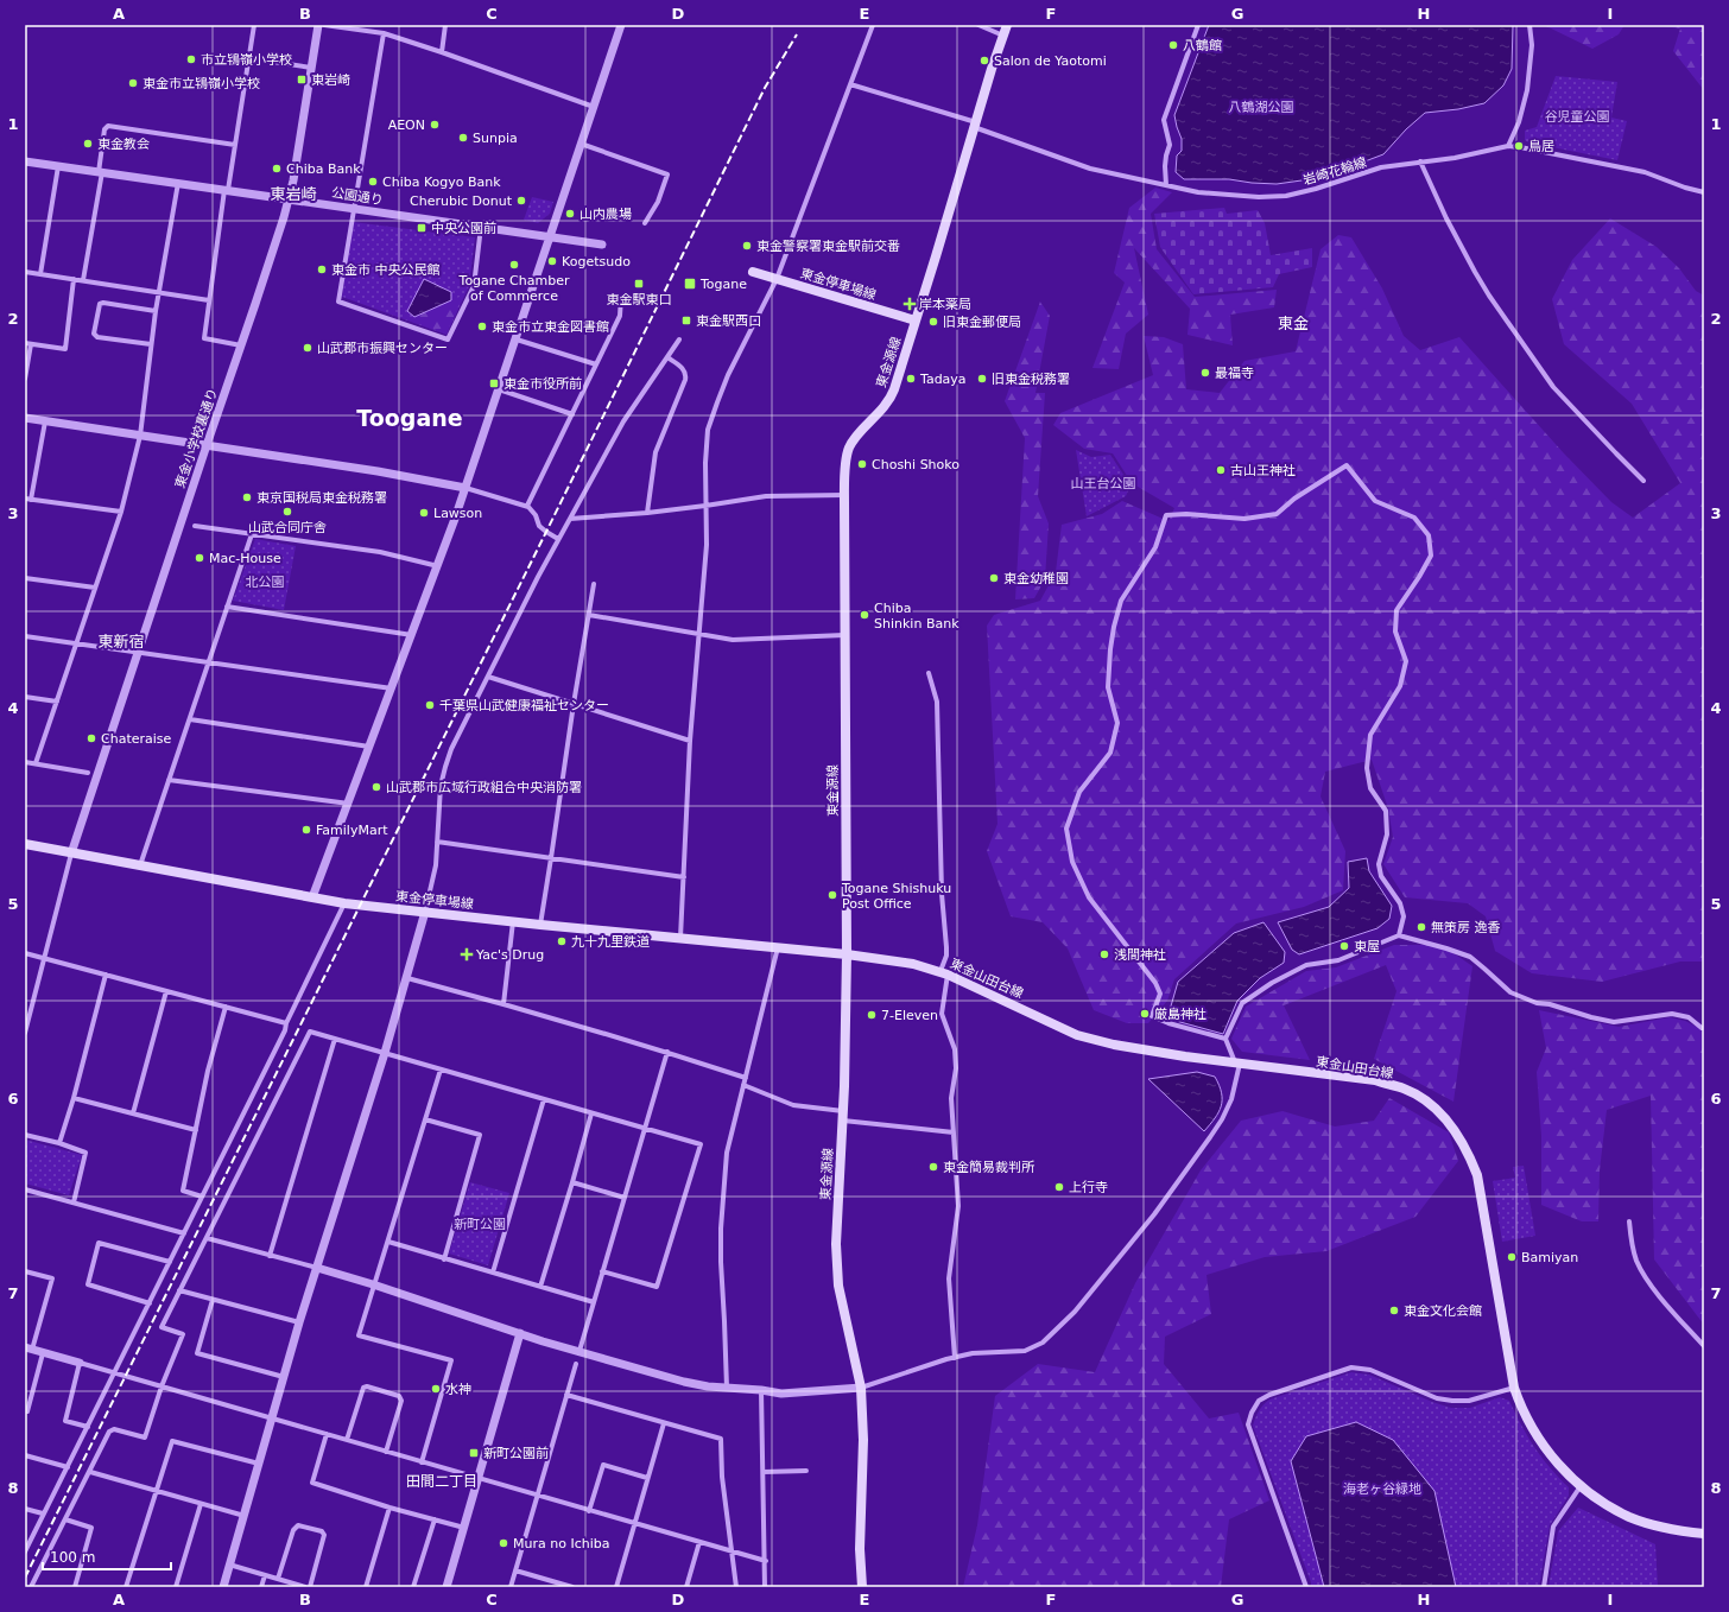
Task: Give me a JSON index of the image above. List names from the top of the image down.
{
  "streets": {
    "main road": ["東金停車場線", "東金源線", "東金山田台線"],
    "street": ["岩崎花輪線", "公園通り", "東金小学校裏通り"]
  },
  "crossings": [
    ["岩崎花輪線", "東金源線"],
    ["公園通り", "東金小学校裏通り"],
    ["東金停車場線", "東金源線"],
    ["東金停車場線", "東金小学校裏通り"],
    ["東金停車場線", "東金山田台線"],
    ["東金源線", "東金山田台線"]
  ],
  "districts": [
    "東岩崎",
    "東金",
    "Toogane",
    "東新宿",
    "田間二丁目"
  ],
  "parks": [
    "八鶴湖公園",
    "谷児童公園",
    "山王台公園",
    "北公園",
    "新町公園",
    "海老ヶ谷緑地"
  ],
  "places": {
    "other": [
      "八鶴館",
      "市立鴇嶺小学校",
      "Salon de Yaotomi",
      "東金市立鴇嶺小学校",
      "AEON",
      "Sunpia",
      "東金教会",
      "鳥居",
      "Chiba Bank",
      "Chiba Kogyo Bank",
      "Cherubic Donut",
      "山内農場",
      "東金警察署東金駅前交番",
      "Kogetsudo",
      "Togane Chamber of Commerce",
      "東金市 中央公民館",
      "旧東金郵便局",
      "東金市立東金図書館",
      "山武郡市振興センター",
      "最福寺",
      "Tadaya",
      "旧東金税務署",
      "Choshi Shoko",
      "古山王神社",
      "東京国税局東金税務署",
      "山武合同庁舎",
      "Lawson",
      "Mac-House",
      "東金幼稚園",
      "Chiba Shinkin Bank",
      "千葉県山武健康福祉センター",
      "Chateraise",
      "山武郡市広域行政組合中央消防署",
      "FamilyMart",
      "Togane Shishuku Post Office",
      "無策房 逸香",
      "九十九里鉄道",
      "東屋",
      "浅間神社",
      "厳島神社",
      "7-Eleven",
      "東金簡易裁判所",
      "上行寺",
      "Bamiyan",
      "東金文化会館",
      "水神",
      "Mura no Ichiba"
    ],
    "transit": [
      "東岩崎",
      "中央公園前",
      "東金駅東口",
      "Togane",
      "東金駅西口",
      "東金市役所前",
      "新町公園前"
    ],
    "health": ["岸本薬局", "Yac's Drug"]
  },
  "scale_bar": "100 m",
  "grid": {
    "columns": [
      "A",
      "B",
      "C",
      "D",
      "E",
      "F",
      "G",
      "H",
      "I"
    ],
    "rows": [
      "1",
      "2",
      "3",
      "4",
      "5",
      "6",
      "7",
      "8"
    ]
  }
}
